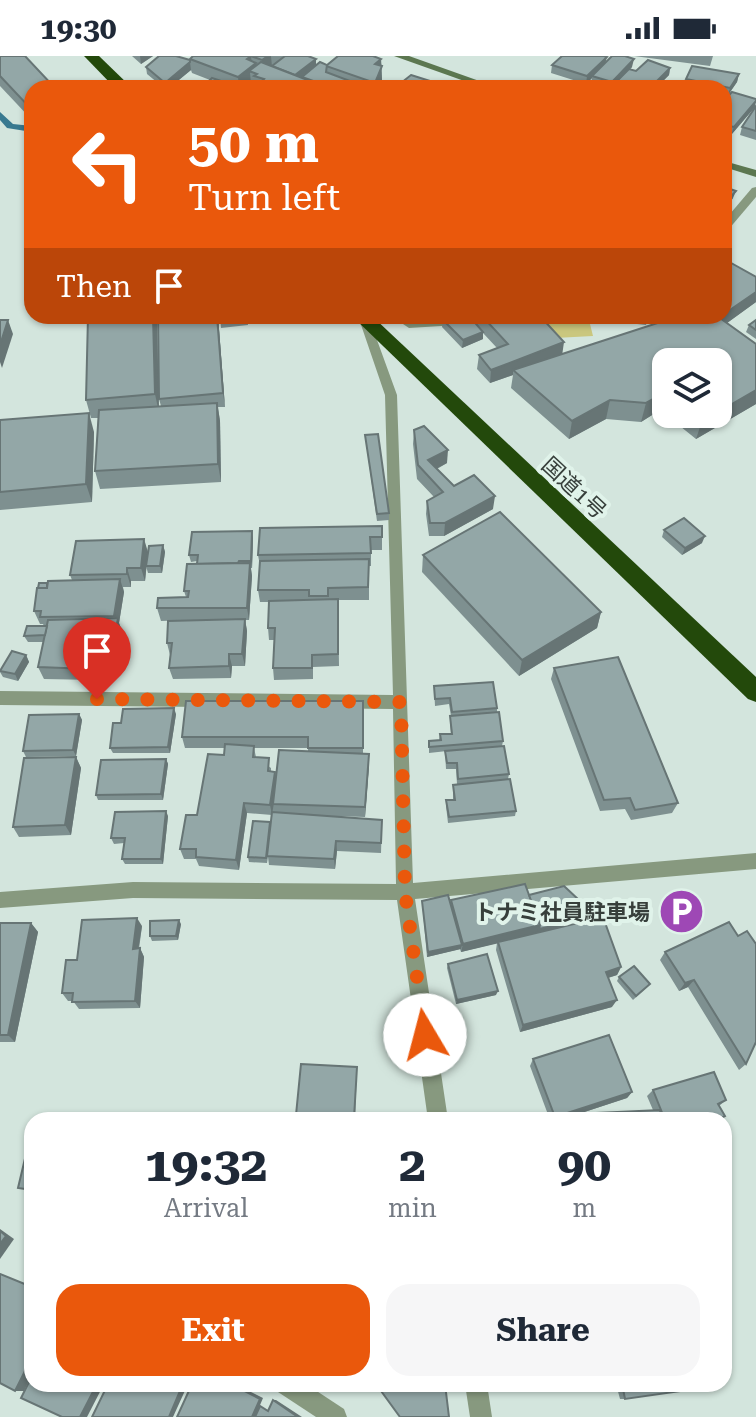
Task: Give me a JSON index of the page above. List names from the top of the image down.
{
  "streets": {
    "highway": ["国道1号"]
  },
  "places": {
    "parking": ["トナミ社員駐車場"]
  },
  "page": {
    "status": "19:30",
    "turn": ["50 m", "Turn left"],
    "then": "Then",
    "eta": [
      "19:32",
      "Arrival",
      "2",
      "min",
      "90",
      "m"
    ],
    "buttons": ["Exit", "Share"]
  }
}
